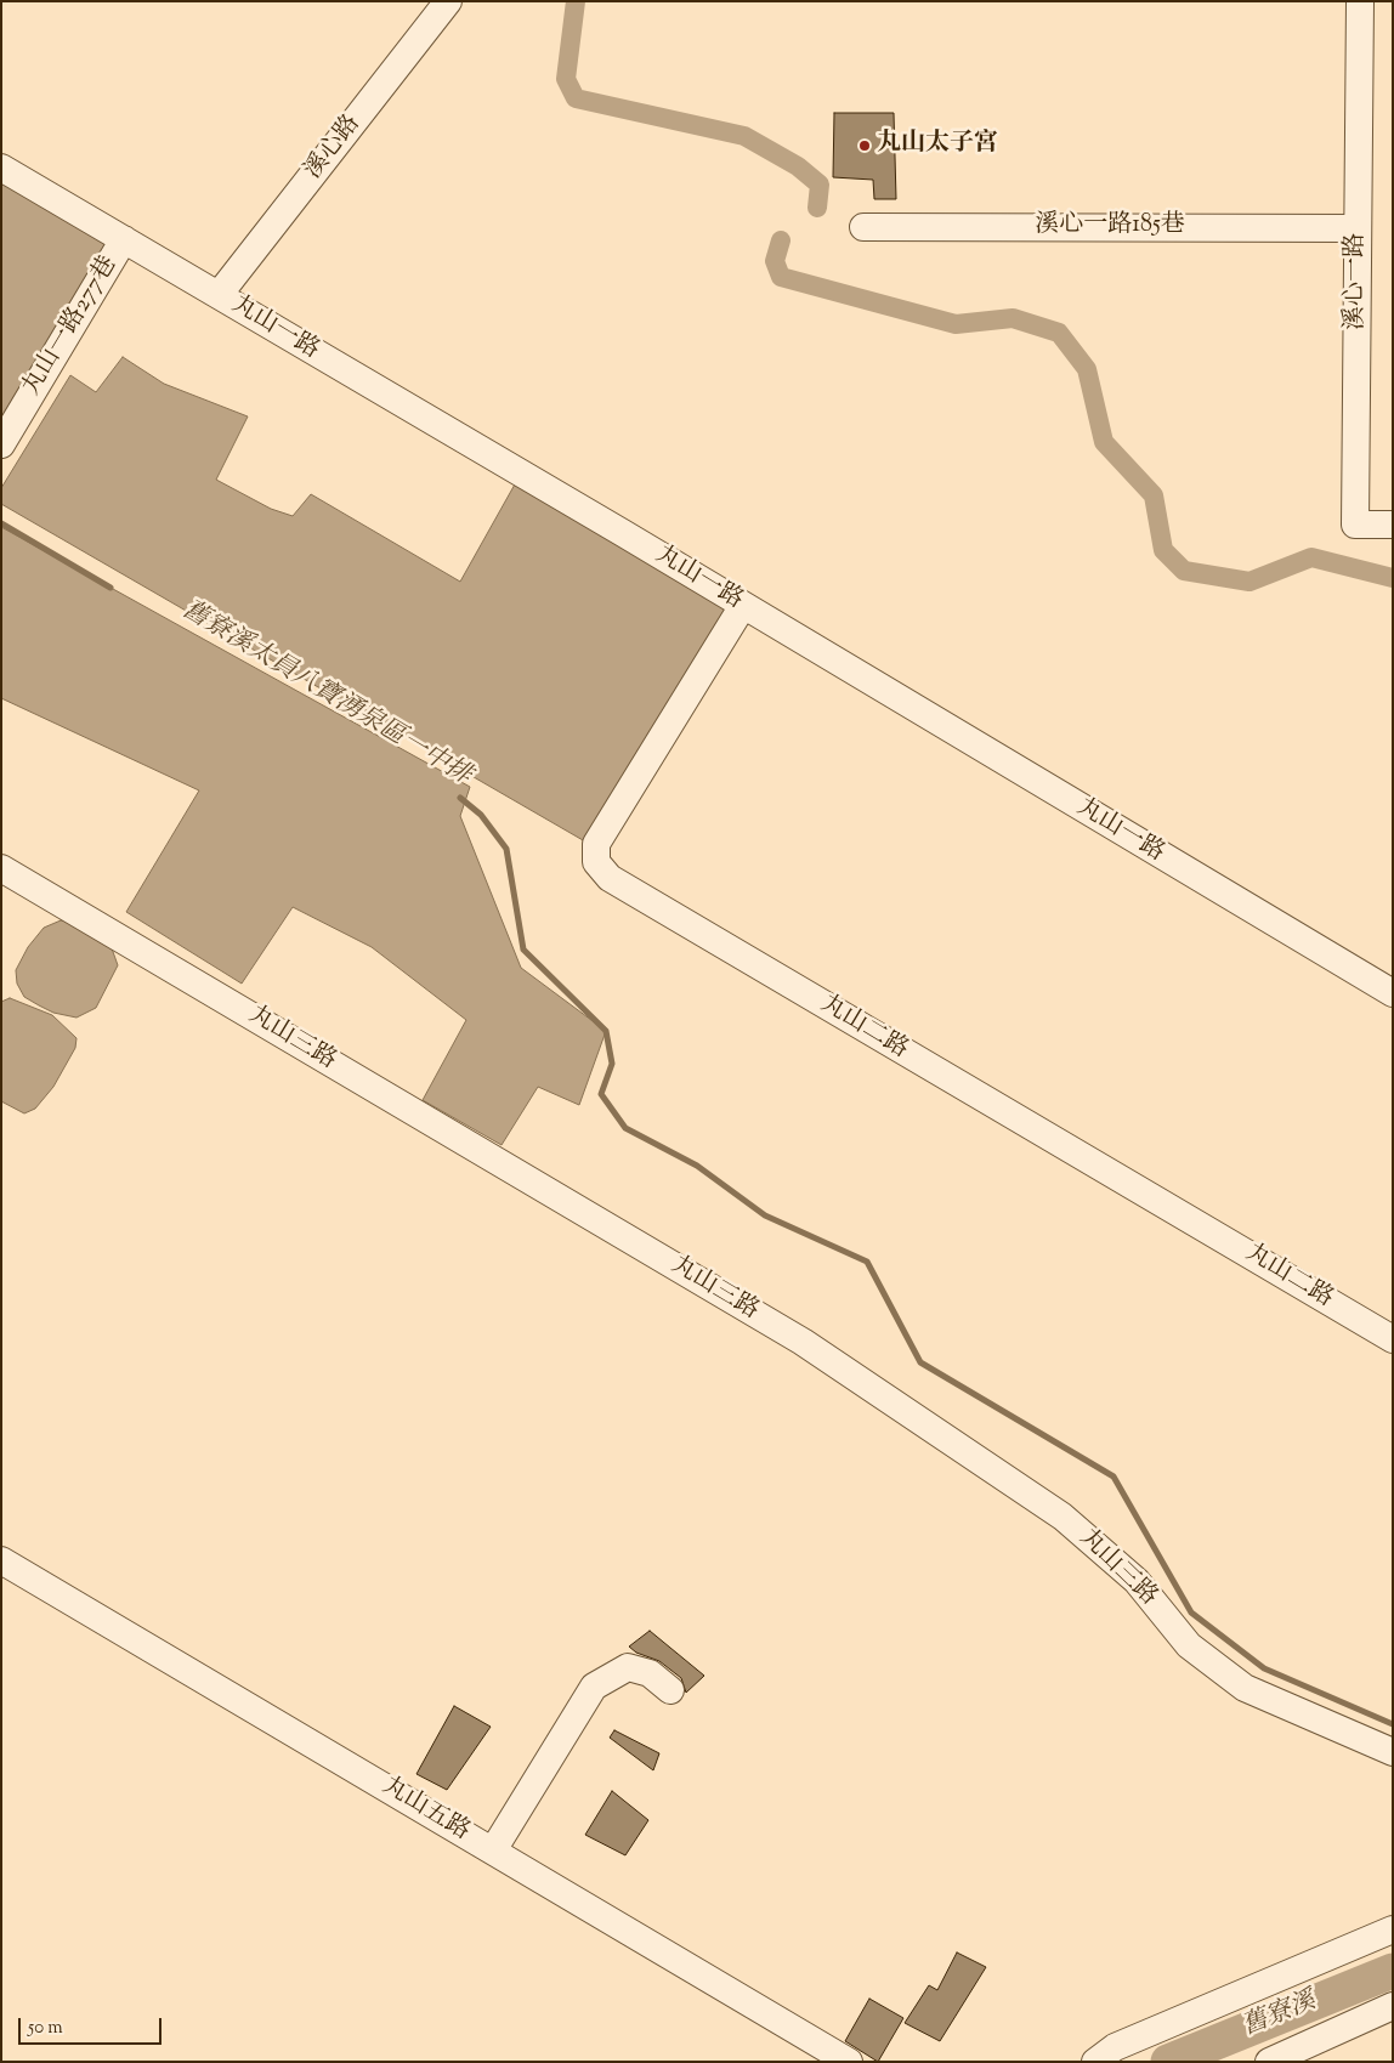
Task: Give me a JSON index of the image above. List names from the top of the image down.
{
  "streets": {
    "street": [
      "溪心路",
      "溪心一路185巷",
      "溪心一路",
      "丸山一路277巷",
      "丸山一路",
      "丸山二路",
      "丸山三路",
      "丸山五路"
    ]
  },
  "crossings": [
    ["溪心路", "丸山一路"],
    ["溪心一路185巷", "溪心一路"],
    ["丸山一路277巷", "丸山一路"],
    ["丸山一路", "丸山二路"]
  ],
  "water": ["舊寮溪太員八寶湧泉區一中排", "舊寮溪"],
  "places": ["丸山太子宮"],
  "scale_bar": "50 m"
}
